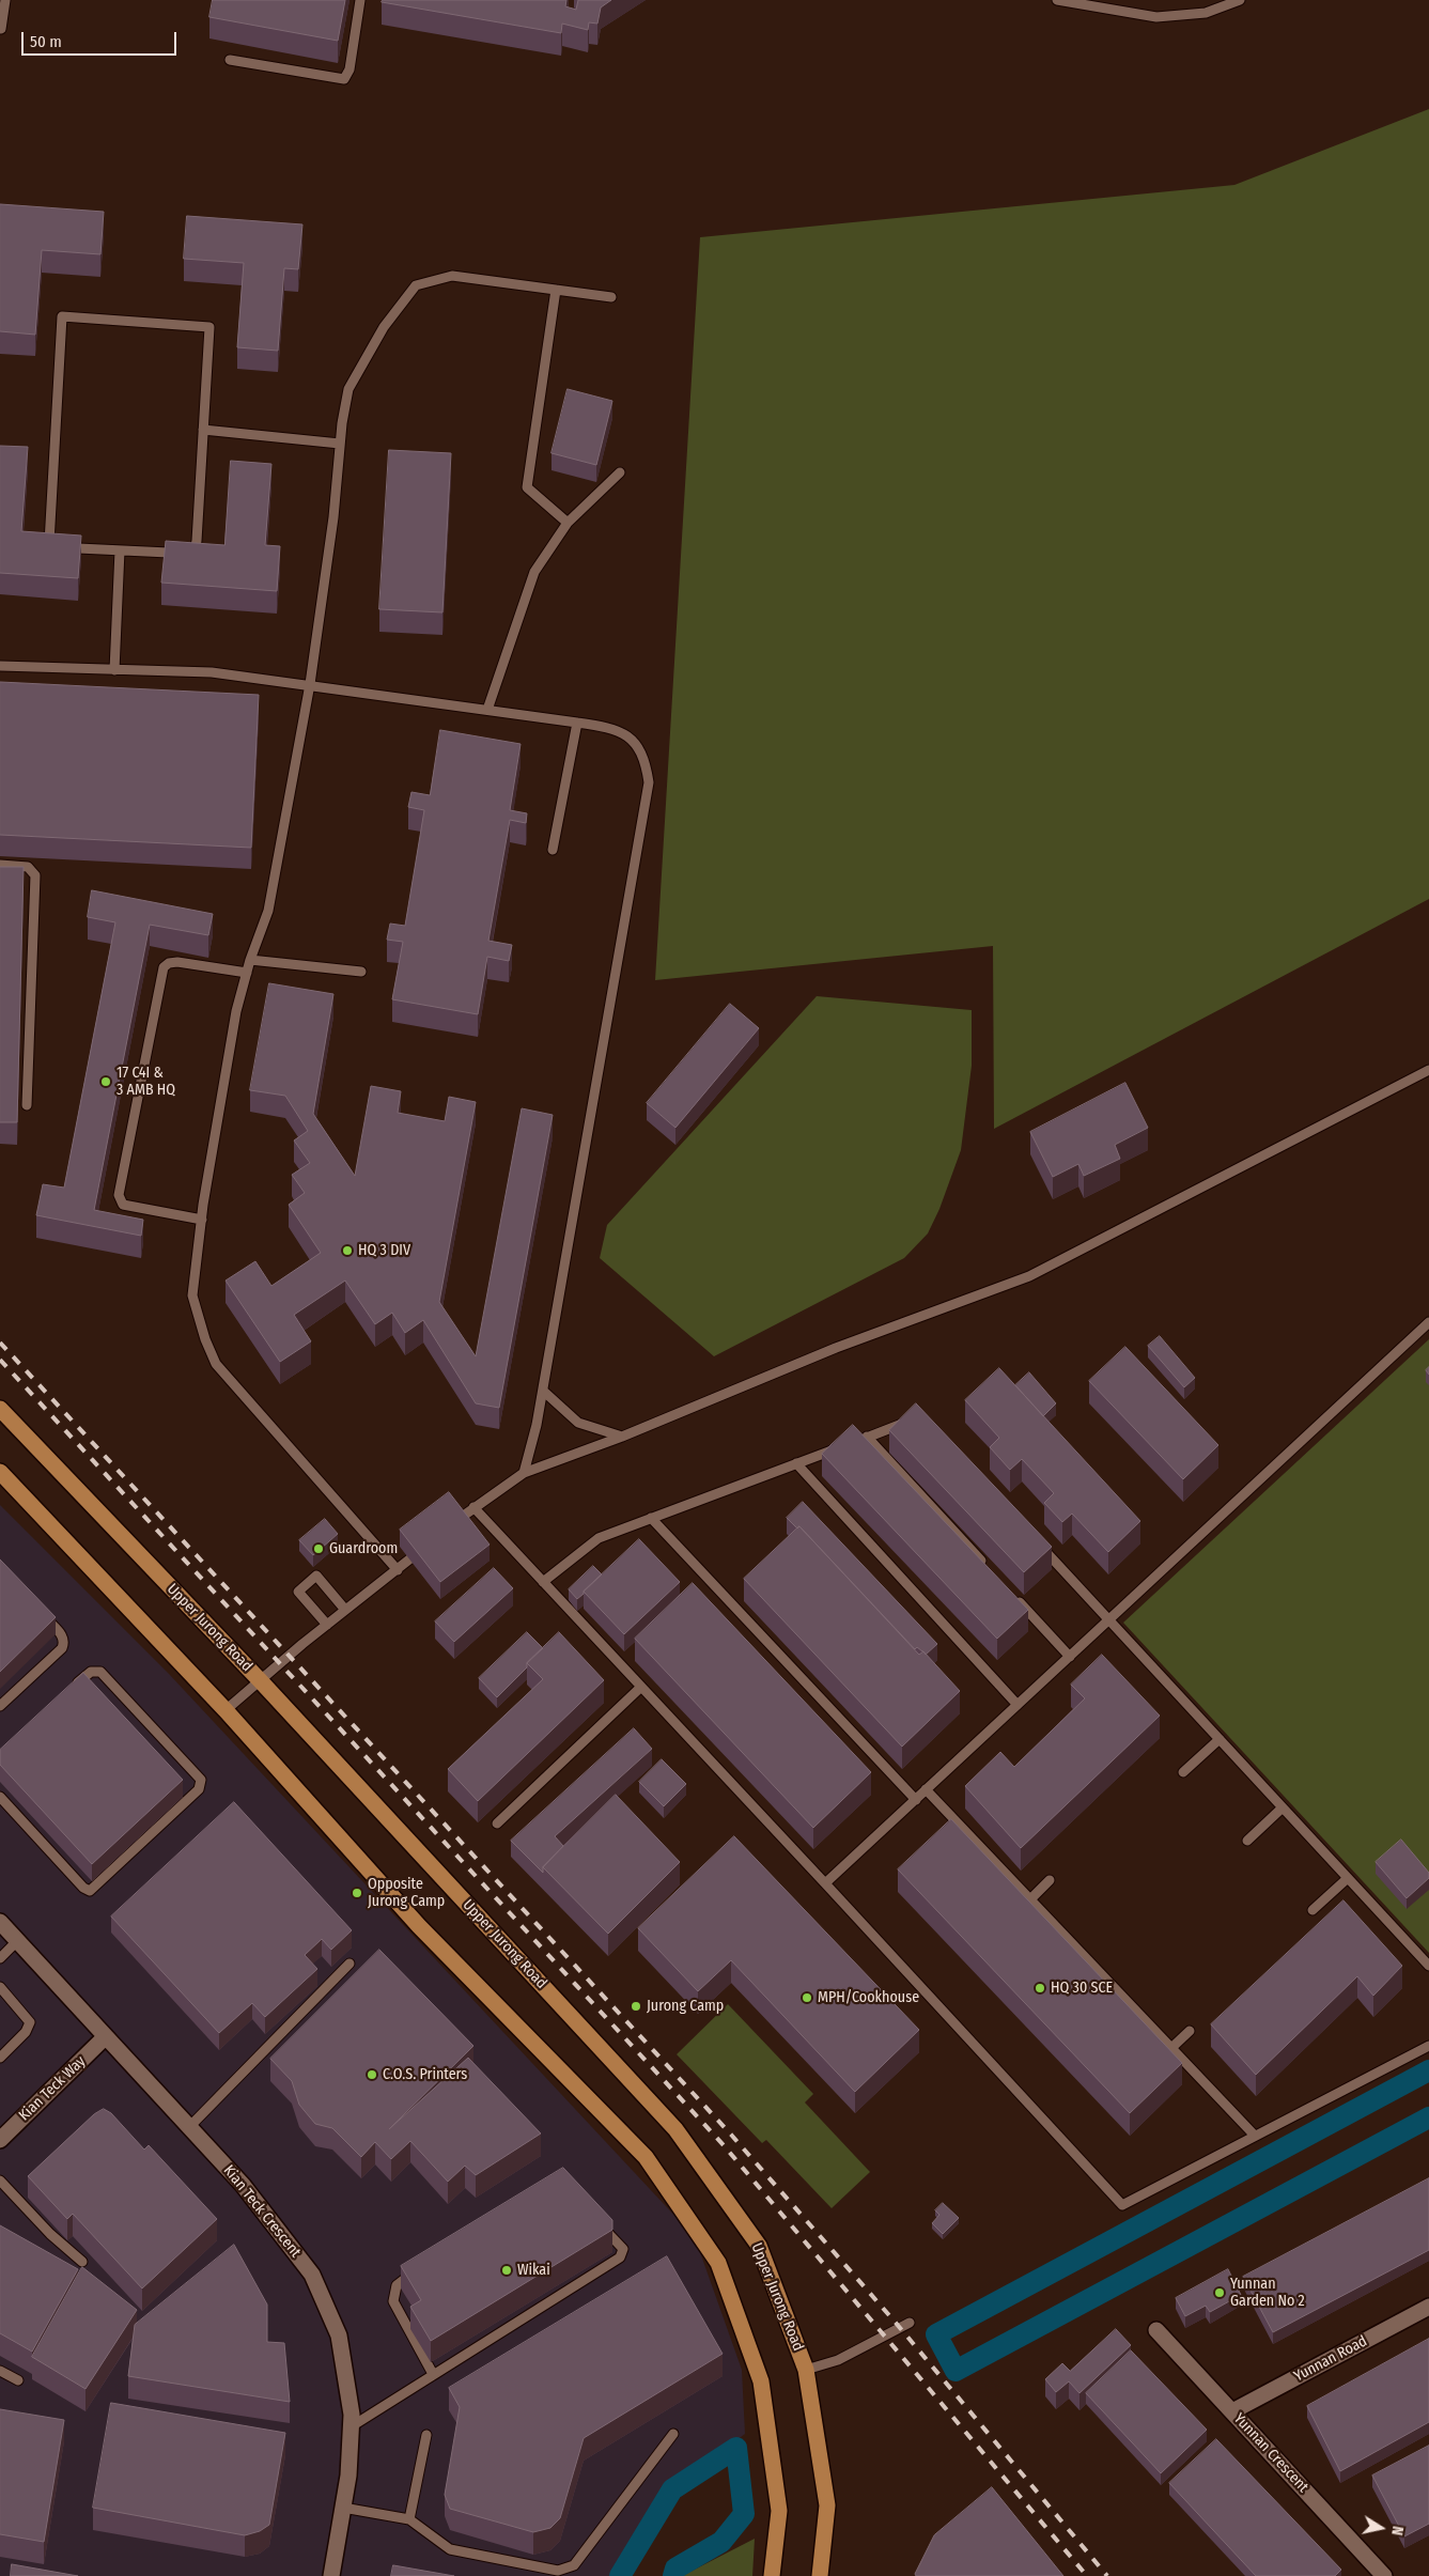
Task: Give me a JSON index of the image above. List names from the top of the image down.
{
  "streets": {
    "main road": ["Upper Jurong Road"],
    "street": [
      "Kian Teck Way",
      "Kian Teck Crescent",
      "Yunnan Road",
      "Yunnan Crescent"
    ]
  },
  "crossings": [
    ["Kian Teck Way", "Kian Teck Crescent"],
    ["Yunnan Road", "Yunnan Crescent"]
  ],
  "places": [
    "17 C4I & 3 AMB HQ",
    "HQ 3 DIV",
    "Guardroom",
    "Opposite Jurong Camp",
    "HQ 30 SCE",
    "MPH/Cookhouse",
    "Jurong Camp",
    "C.O.S. Printers",
    "Wikai",
    "Yunnan Garden No 2"
  ],
  "scale_bar": "50 m",
  "north": "right"
}
